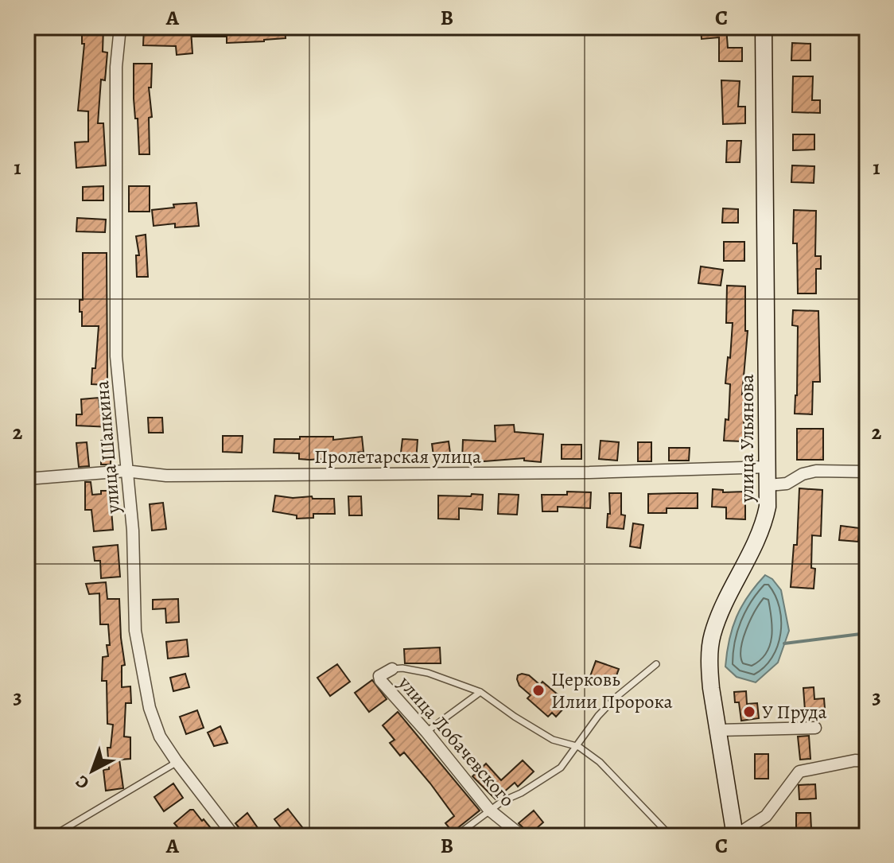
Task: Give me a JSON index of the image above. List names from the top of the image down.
{
  "streets": {
    "main road": ["улица Ульянова"],
    "street": ["улица Шапкина", "Пролетарская улица", "улица Лобачевского"]
  },
  "crossings": [
    ["улица Ульянова", "Пролетарская улица"],
    ["улица Шапкина", "Пролетарская улица"]
  ],
  "places": ["Церковь Илии Пророка", "У Пруда"],
  "north": "bottom left",
  "grid": {
    "columns": ["A", "B", "C"],
    "rows": ["1", "2", "3"]
  }
}
